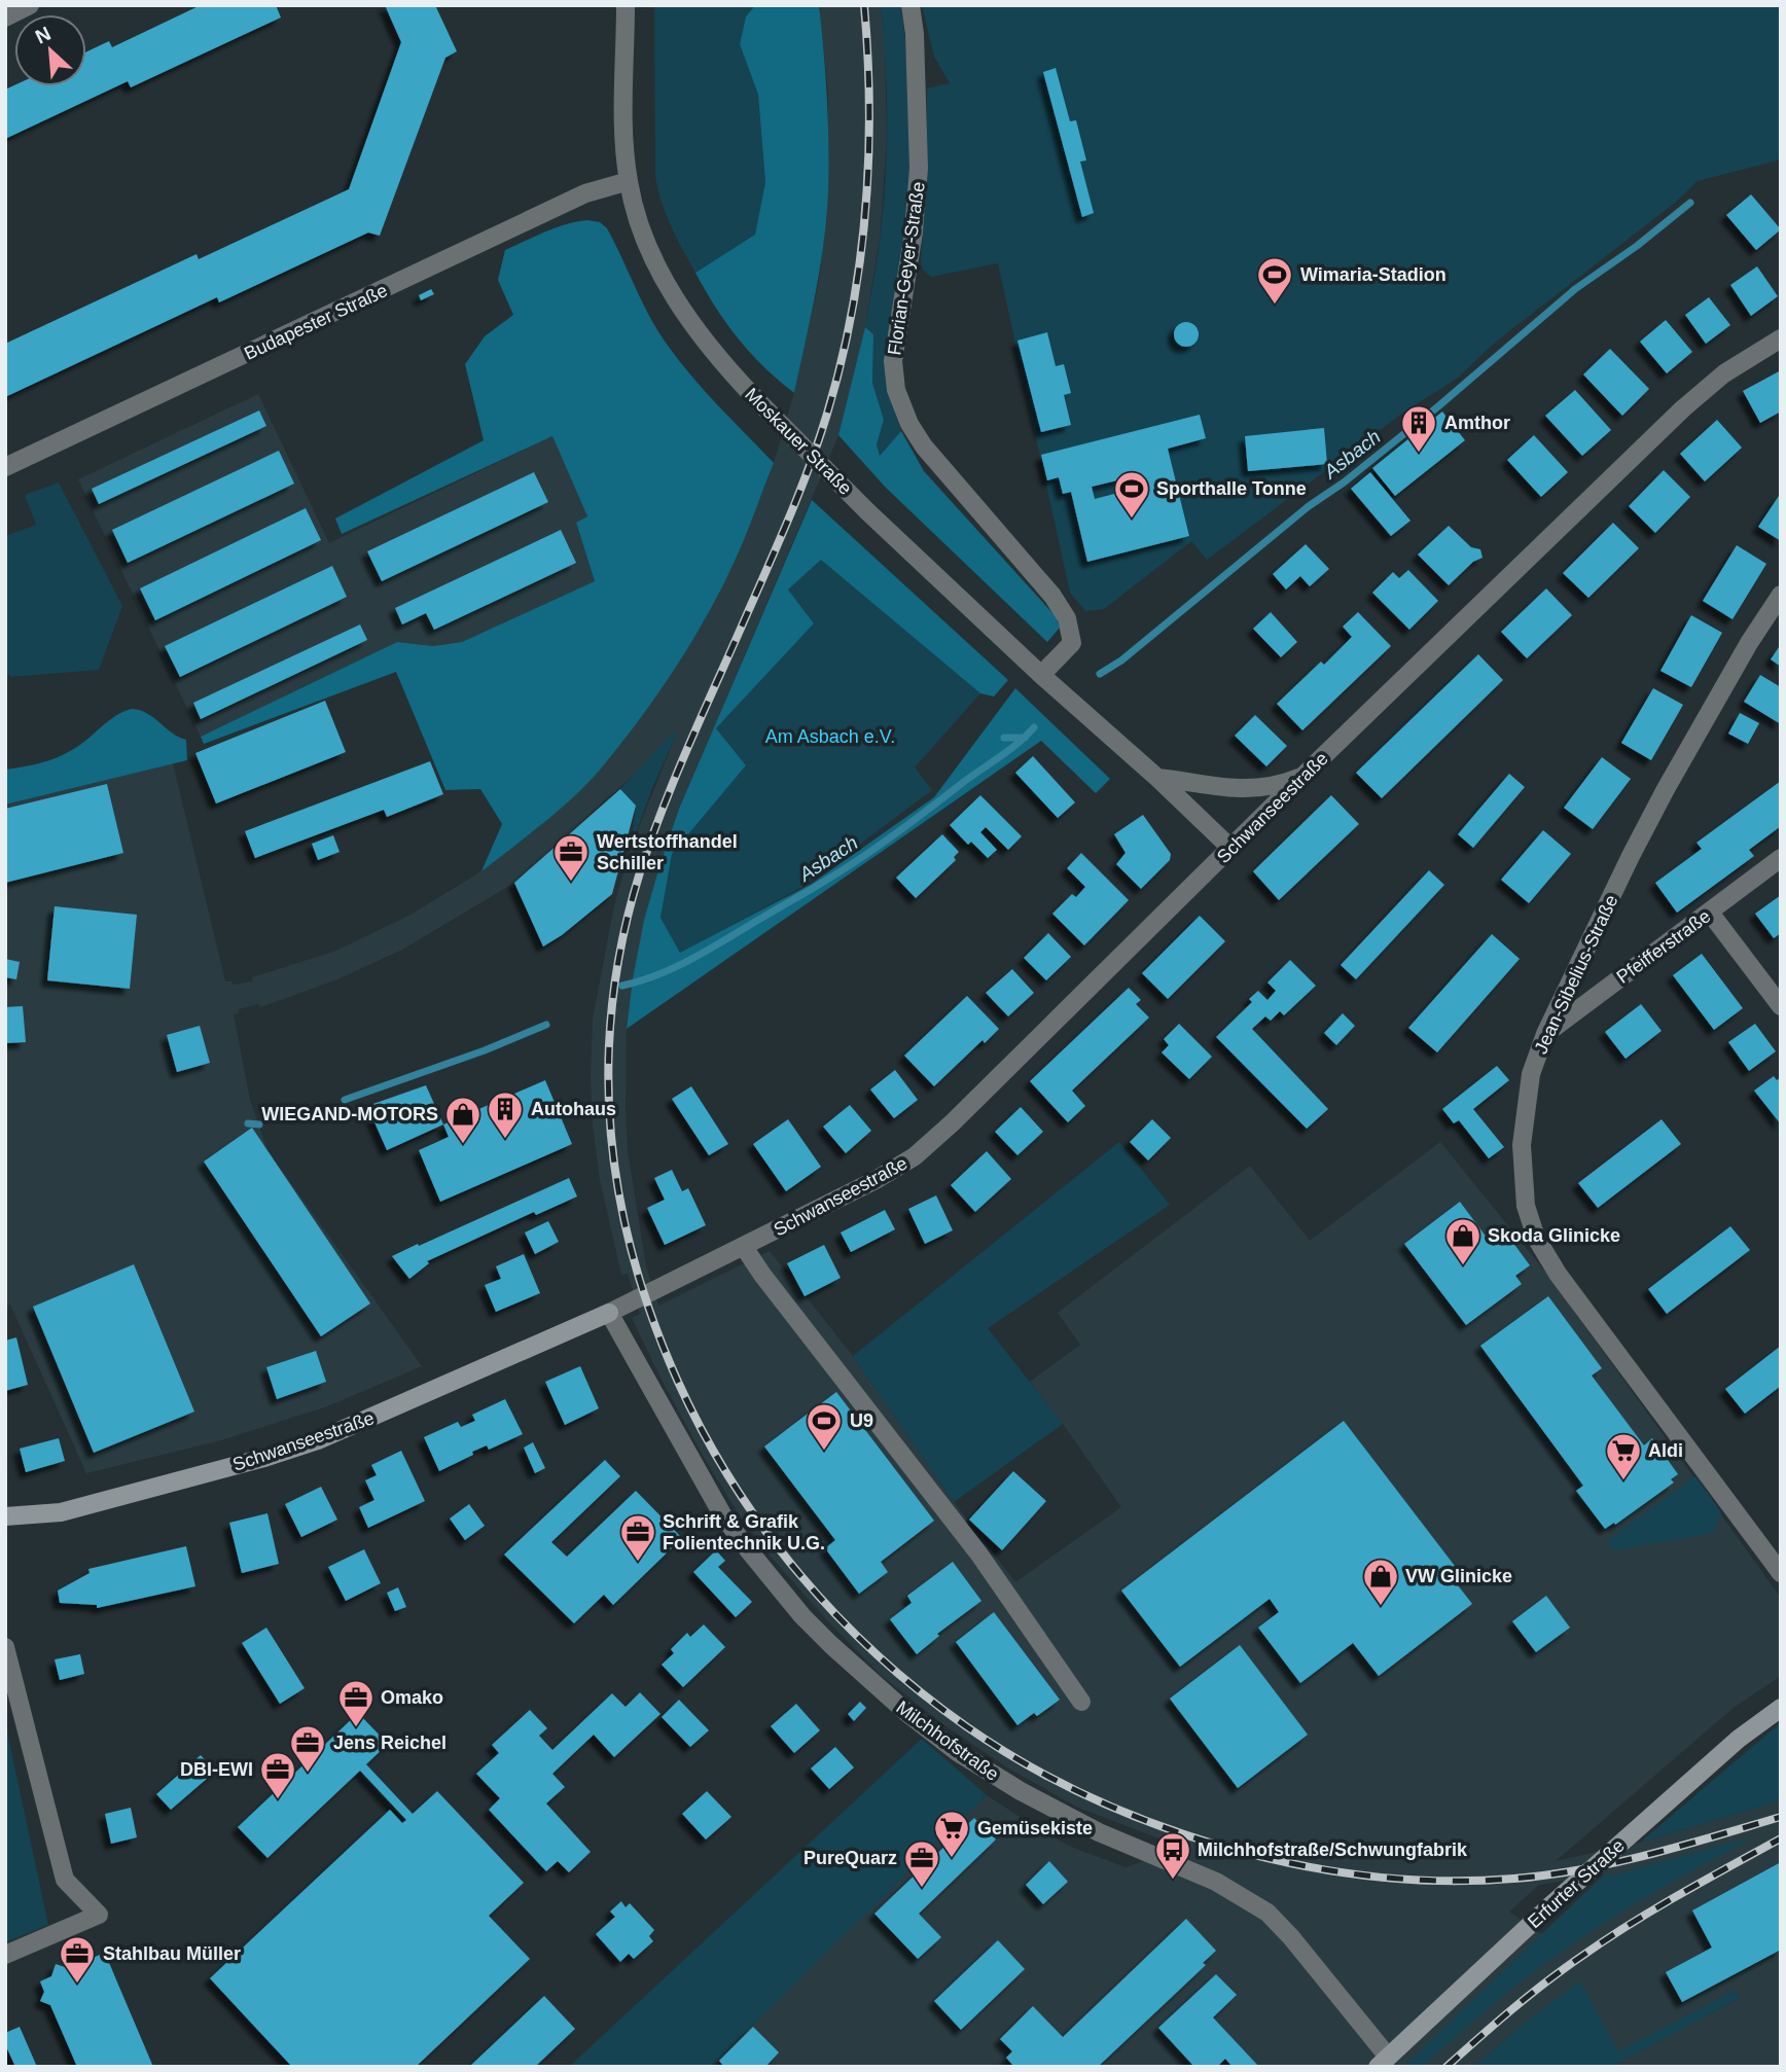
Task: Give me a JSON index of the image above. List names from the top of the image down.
{
  "streets": {
    "street": [
      "Florian-Geyer-Straße",
      "Budapester Straße",
      "Moskauer Straße",
      "Schwanseestraße",
      "Pfeifferstraße",
      "Jean-Sibelius-Straße",
      "Milchhofstraße",
      "Erfurter Straße"
    ]
  },
  "crossings": [
    ["Florian-Geyer-Straße", "Moskauer Straße"],
    ["Budapester Straße", "Moskauer Straße"],
    ["Moskauer Straße", "Schwanseestraße"],
    ["Schwanseestraße", "Milchhofstraße"],
    ["Pfeifferstraße", "Jean-Sibelius-Straße"],
    ["Milchhofstraße", "Erfurter Straße"]
  ],
  "water": ["Asbach"],
  "parks": ["Am Asbach e.V."],
  "places": {
    "sports": ["Wimaria-Stadion", "Sporthalle Tonne", "U9"],
    "building": ["Amthor", "Autohaus"],
    "office": [
      "Wertstoffhandel Schiller",
      "Schrift & Grafik Folientechnik U.G.",
      "Omako",
      "Jens Reichel",
      "DBI-EWI",
      "PureQuarz",
      "Stahlbau Müller"
    ],
    "shop": ["WIEGAND-MOTORS", "Skoda Glinicke", "VW Glinicke"],
    "supermarket": ["Aldi", "Gemüsekiste"],
    "bus stop": ["Milchhofstraße/Schwungfabrik"]
  },
  "north": "top left"
}
